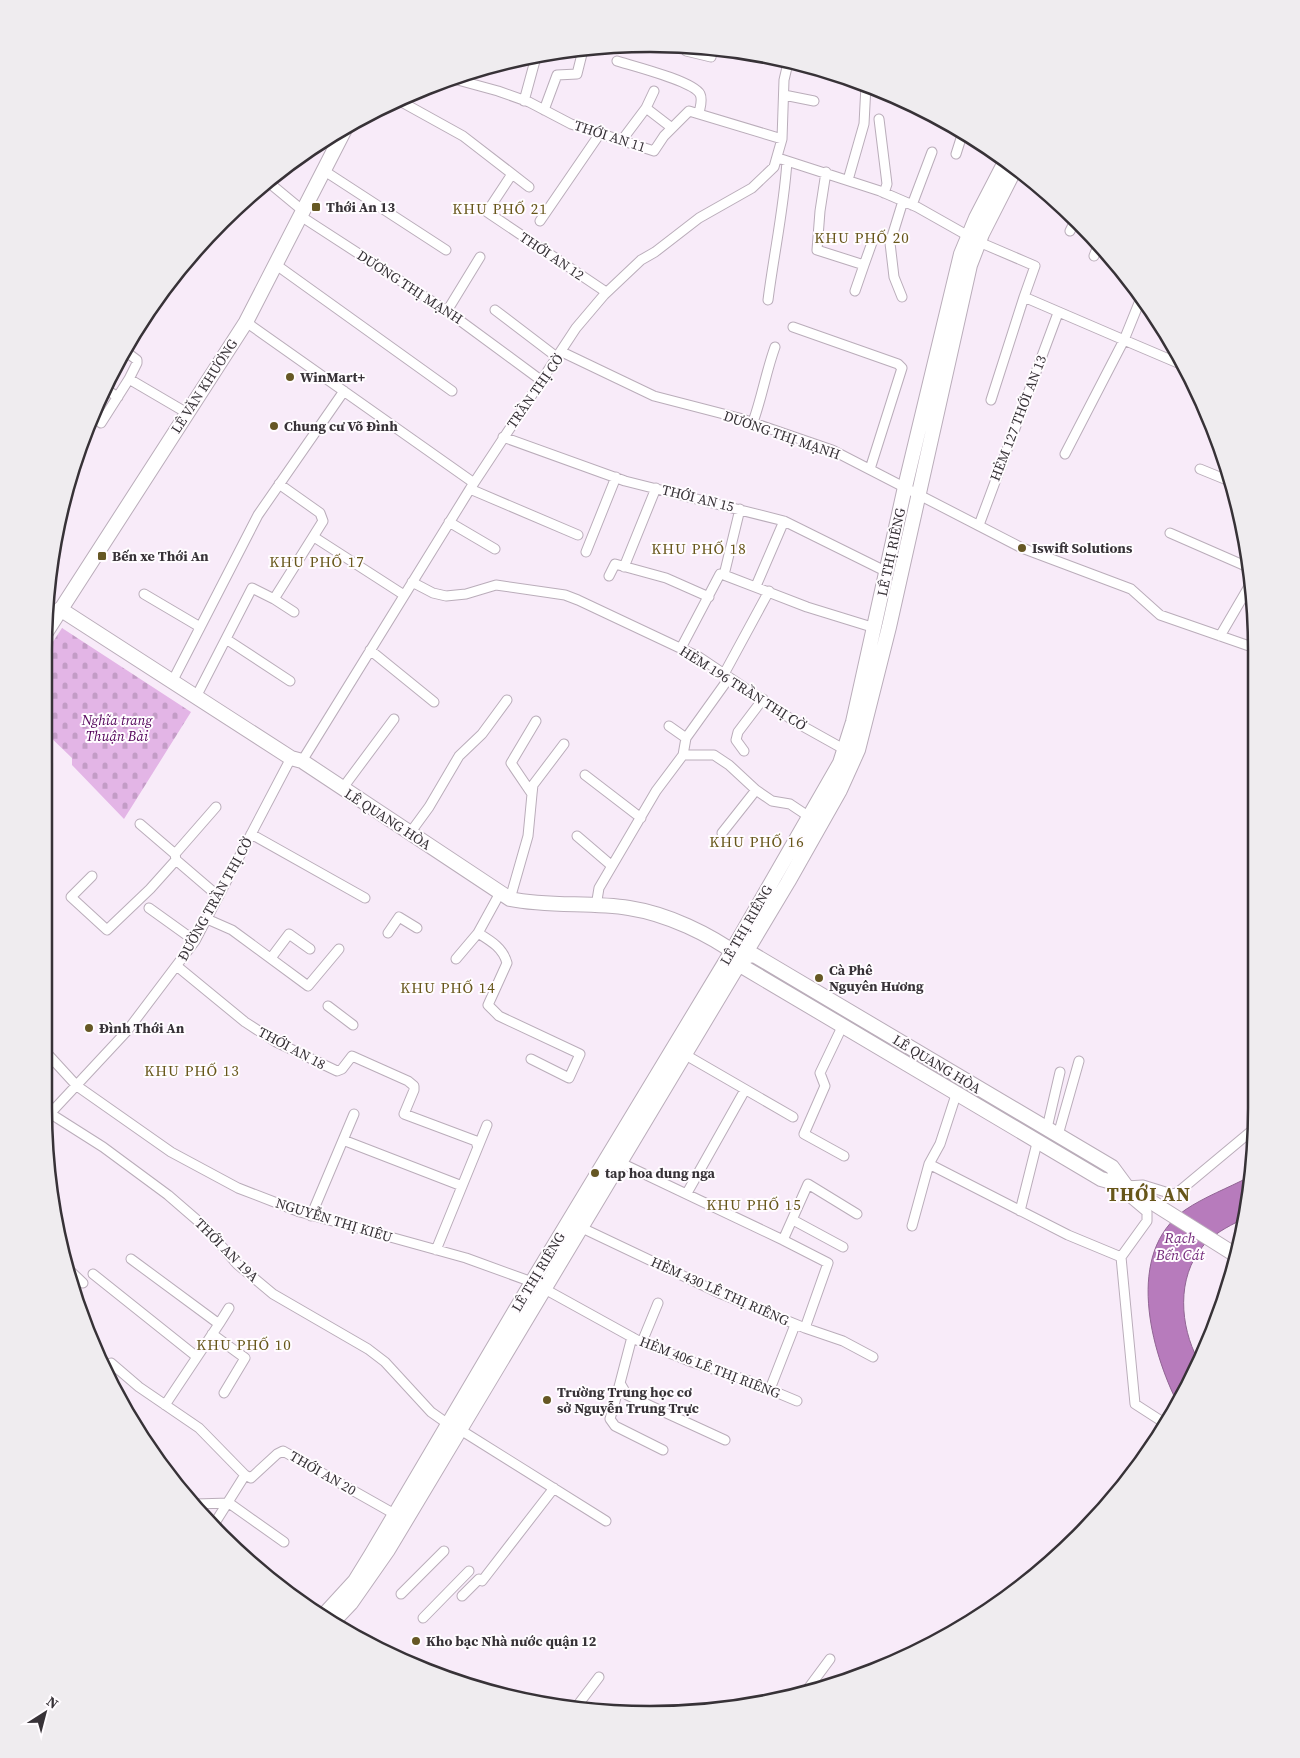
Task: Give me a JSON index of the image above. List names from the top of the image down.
{
  "streets": {
    "street": [
      "THỚI AN 11",
      "THỚI AN 12",
      "DƯƠNG THỊ MẠNH",
      "LÊ VĂN KHƯƠNG",
      "TRẦN THỊ CỜ",
      "HẺM 127 THỚI AN 13",
      "THỚI AN 15",
      "LÊ THỊ RIÊNG",
      "HẺM 196 TRẦN THỊ CỜ",
      "LÊ QUANG HÒA",
      "ĐƯỜNG TRẦN THỊ CỜ",
      "THỚI AN 18",
      "NGUYỄN THỊ KIÊU",
      "THỚI AN 19A",
      "HẺM 430 LÊ THỊ RIÊNG",
      "HẺM 406 LÊ THỊ RIÊNG",
      "THỚI AN 20"
    ]
  },
  "crossings": [
    ["THỚI AN 12", "TRẦN THỊ CỜ"],
    ["DƯƠNG THỊ MẠNH", "LÊ VĂN KHƯƠNG"],
    ["DƯƠNG THỊ MẠNH", "TRẦN THỊ CỜ"],
    ["DƯƠNG THỊ MẠNH", "HẺM 127 THỚI AN 13"],
    ["DƯƠNG THỊ MẠNH", "LÊ THỊ RIÊNG"],
    ["LÊ VĂN KHƯƠNG", "LÊ QUANG HÒA"],
    ["TRẦN THỊ CỜ", "THỚI AN 15"],
    ["TRẦN THỊ CỜ", "HẺM 196 TRẦN THỊ CỜ"],
    ["TRẦN THỊ CỜ", "LÊ QUANG HÒA"],
    ["TRẦN THỊ CỜ", "ĐƯỜNG TRẦN THỊ CỜ"],
    ["THỚI AN 15", "LÊ THỊ RIÊNG"],
    ["LÊ THỊ RIÊNG", "HẺM 196 TRẦN THỊ CỜ"],
    ["LÊ THỊ RIÊNG", "LÊ QUANG HÒA"],
    ["LÊ THỊ RIÊNG", "NGUYỄN THỊ KIÊU"],
    ["LÊ THỊ RIÊNG", "THỚI AN 19A"],
    ["LÊ THỊ RIÊNG", "HẺM 430 LÊ THỊ RIÊNG"],
    ["LÊ THỊ RIÊNG", "HẺM 406 LÊ THỊ RIÊNG"],
    ["LÊ THỊ RIÊNG", "THỚI AN 20"],
    ["LÊ QUANG HÒA", "ĐƯỜNG TRẦN THỊ CỜ"],
    ["ĐƯỜNG TRẦN THỊ CỜ", "THỚI AN 18"],
    ["ĐƯỜNG TRẦN THỊ CỜ", "NGUYỄN THỊ KIÊU"],
    ["NGUYỄN THỊ KIÊU", "HẺM 406 LÊ THỊ RIÊNG"]
  ],
  "districts": [
    "KHU PHỐ 21",
    "KHU PHỐ 20",
    "KHU PHỐ 18",
    "KHU PHỐ 17",
    "KHU PHỐ 16",
    "KHU PHỐ 14",
    "KHU PHỐ 13",
    "THỚI AN",
    "KHU PHỐ 15",
    "KHU PHỐ 10"
  ],
  "water": ["Rạch Bến Cát"],
  "parks": ["Nghĩa trang Thuận Bài"],
  "places": {
    "transit": ["Thới An 13", "Bến xe Thới An"],
    "other": [
      "WinMart+",
      "Chung cư Võ Đình",
      "Iswift Solutions",
      "Cà Phê Nguyên Hương",
      "Đình Thới An",
      "tap hoa dung nga",
      "Trường Trung học cơ sở Nguyễn Trung Trực",
      "Kho bạc Nhà nước quận 12"
    ]
  },
  "north": "top right"
}
